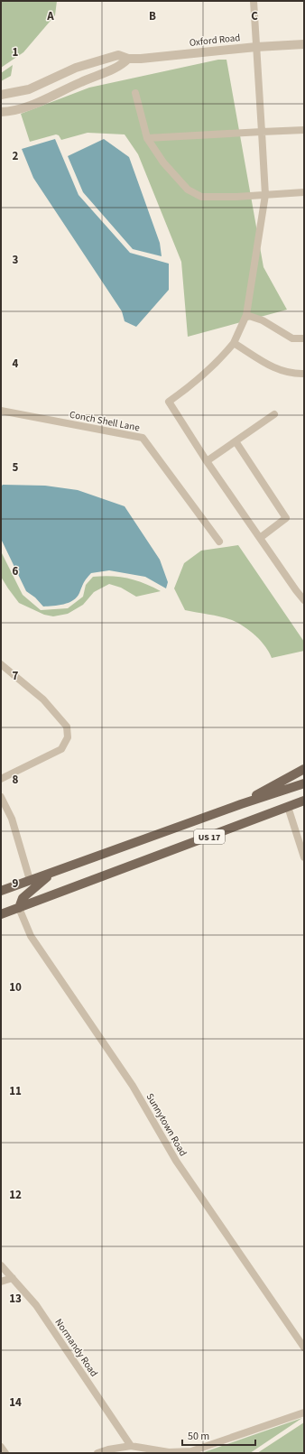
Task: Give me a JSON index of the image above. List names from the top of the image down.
{
  "streets": {
    "main road": ["US 17"],
    "street": [
      "Oxford Road",
      "Conch Shell Lane",
      "Sunnytown Road",
      "Normandy Road"
    ]
  },
  "crossings": [
    ["US 17", "Sunnytown Road"]
  ],
  "scale_bar": "50 m",
  "grid": {
    "columns": ["A", "B", "C"],
    "rows": [
      "1",
      "2",
      "3",
      "4",
      "5",
      "6",
      "7",
      "8",
      "9",
      "10",
      "11",
      "12",
      "13",
      "14"
    ]
  }
}
